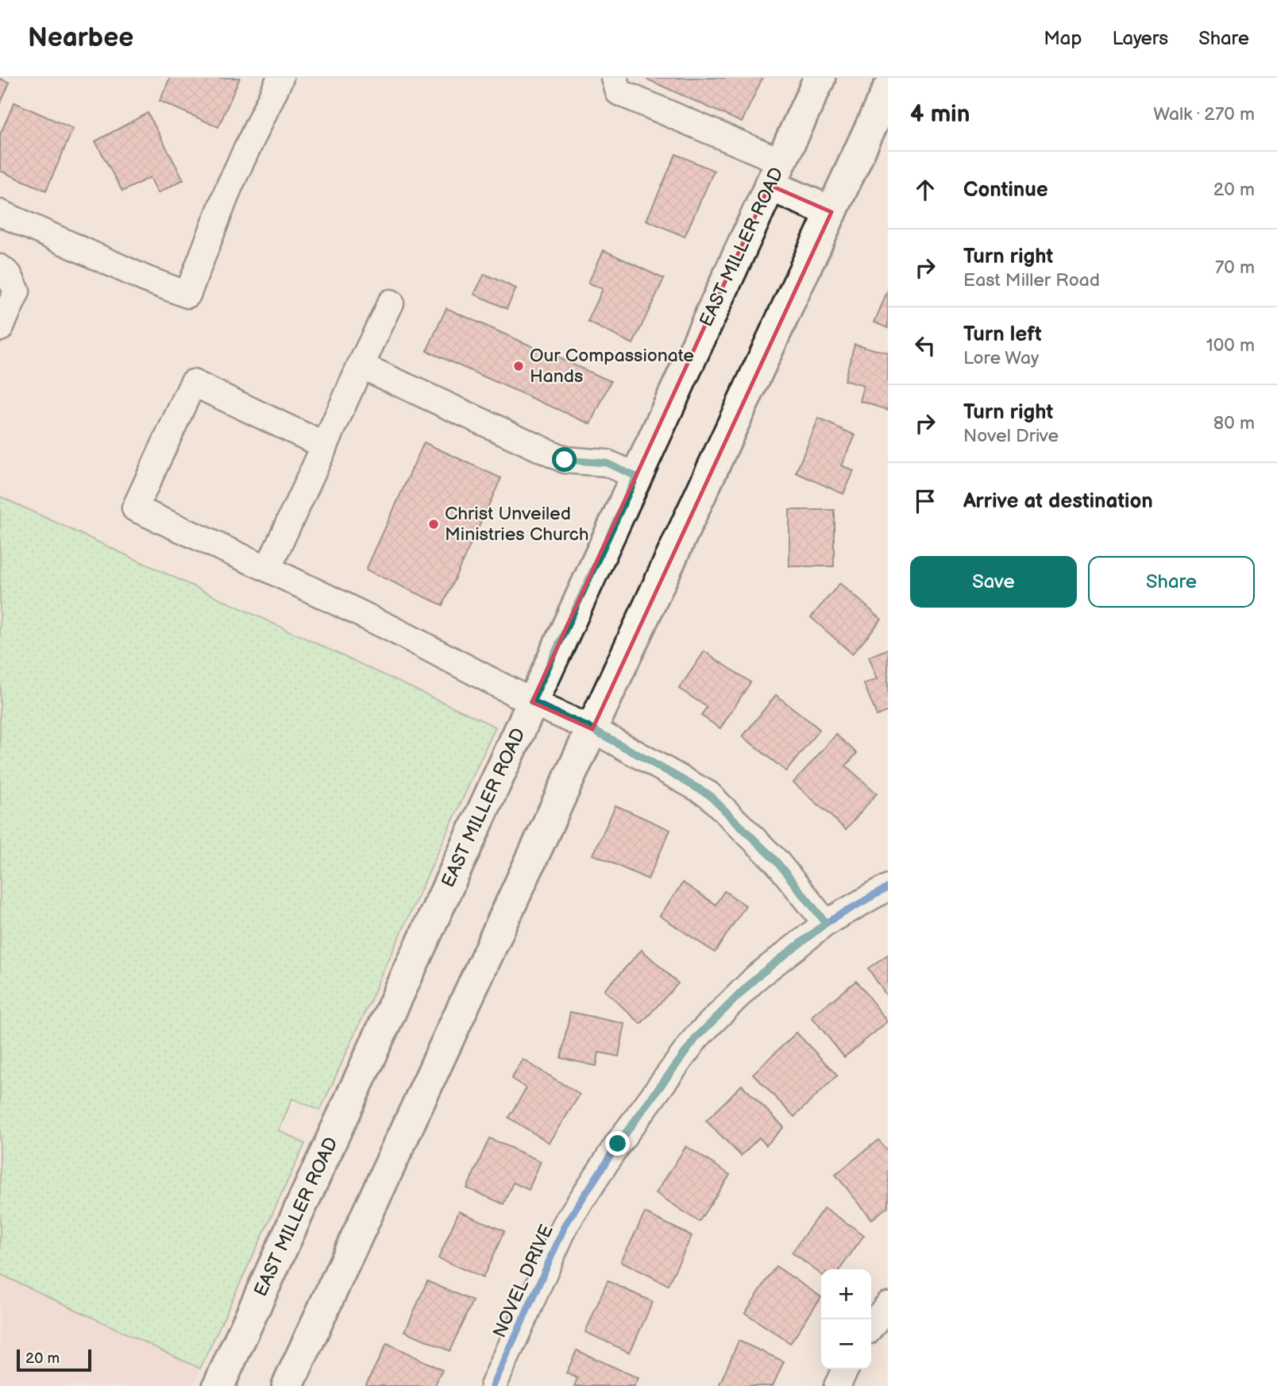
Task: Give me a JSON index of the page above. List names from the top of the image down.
{
  "streets": {
    "main road": ["EAST MILLER ROAD"],
    "street": ["NOVEL DRIVE"]
  },
  "places": ["Our Compassionate Hands", "Christ Unveiled Ministries Church"],
  "scale_bar": "20 m",
  "page": {
    "header": "Nearbee",
    "nav": ["Map", "Layers", "Share"],
    "heading": ["4 min", "Walk · 270 m"],
    "list": [
      ["Continue", "20 m"],
      ["Turn right", "East Miller Road", "70 m"],
      ["Turn left", "Lore Way", "100 m"],
      ["Turn right", "Novel Drive", "80 m"],
      "Arrive at destination"
    ],
    "buttons": ["Save", "Share"],
    "map_buttons": ["+", "−"],
    "scale": "20 m"
  }
}
